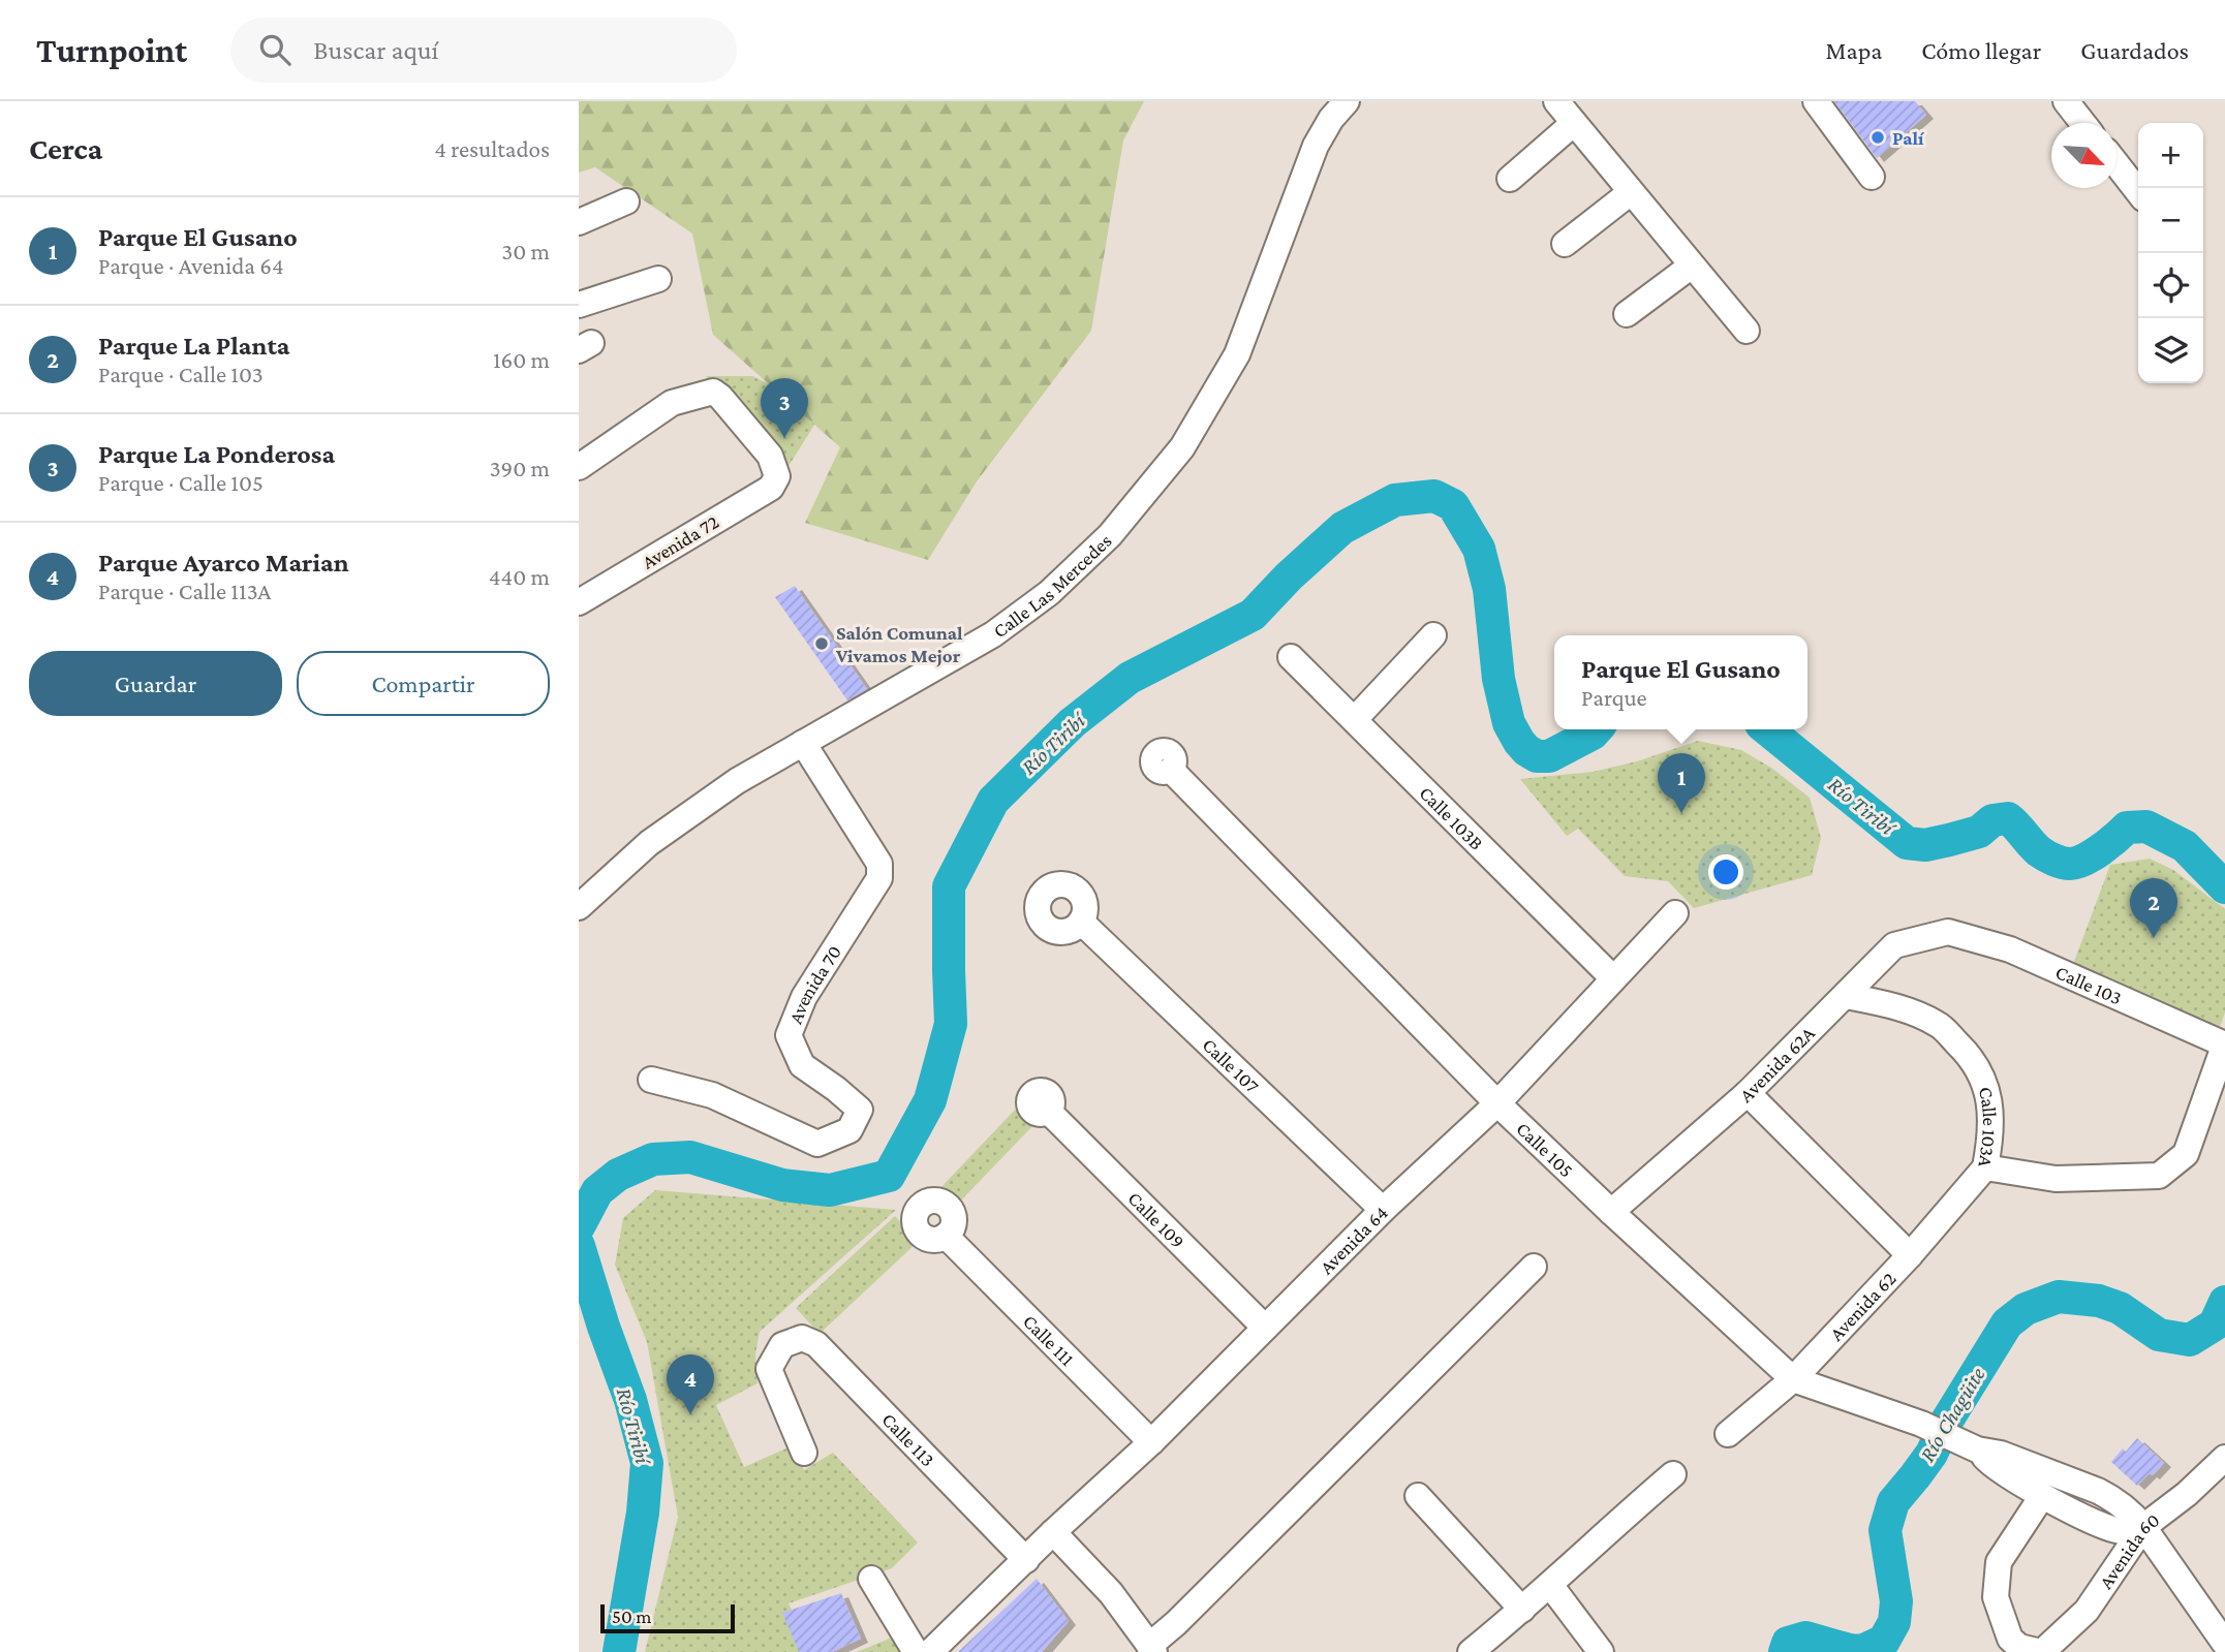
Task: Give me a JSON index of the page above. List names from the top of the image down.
{
  "streets": {
    "street": [
      "Avenida 72",
      "Calle Las Mercedes",
      "Calle 103B",
      "Calle 103",
      "Avenida 70",
      "Avenida 62A",
      "Calle 107",
      "Calle 103A",
      "Calle 105",
      "Calle 109",
      "Avenida 64",
      "Avenida 62",
      "Calle 111",
      "Calle 113",
      "Avenida 60"
    ]
  },
  "crossings": [
    ["Calle Las Mercedes", "Avenida 70"],
    ["Calle 103B", "Avenida 64"],
    ["Calle 103", "Avenida 62A"],
    ["Calle 103", "Calle 103A"],
    ["Avenida 62A", "Calle 103A"],
    ["Avenida 62A", "Calle 105"],
    ["Calle 107", "Avenida 64"],
    ["Calle 103A", "Avenida 62"],
    ["Calle 105", "Avenida 64"],
    ["Calle 105", "Avenida 62"],
    ["Calle 105", "Avenida 60"],
    ["Calle 109", "Avenida 64"],
    ["Avenida 64", "Calle 111"],
    ["Avenida 64", "Calle 113"]
  ],
  "water": ["Río Tiribí", "Río Chagüite"],
  "places": ["Palí", "Salón Comunal Vivamos Mejor"],
  "scale_bar": "50 m",
  "north": "bottom right",
  "page": {
    "header": "Turnpoint",
    "search": "Buscar aquí",
    "nav": ["Mapa", "Cómo llegar", "Guardados"],
    "heading": ["Cerca", "4 resultados"],
    "map_buttons": ["+", "−"],
    "list": [
      {
        "mark": "1",
        "name": "Parque El Gusano",
        "note": "Parque · Avenida 64",
        "value": "30 m"
      },
      {
        "mark": "2",
        "name": "Parque La Planta",
        "note": "Parque · Calle 103",
        "value": "160 m"
      },
      {
        "mark": "3",
        "name": "Parque La Ponderosa",
        "note": "Parque · Calle 105",
        "value": "390 m"
      },
      {
        "mark": "4",
        "name": "Parque Ayarco Marian",
        "note": "Parque · Calle 113A",
        "value": "440 m"
      }
    ],
    "pins": [
      "3",
      "1",
      "2",
      "4"
    ],
    "buttons": ["Guardar", "Compartir"],
    "popup": ["Parque El Gusano", "Parque"],
    "scale": "50 m"
  }
}
